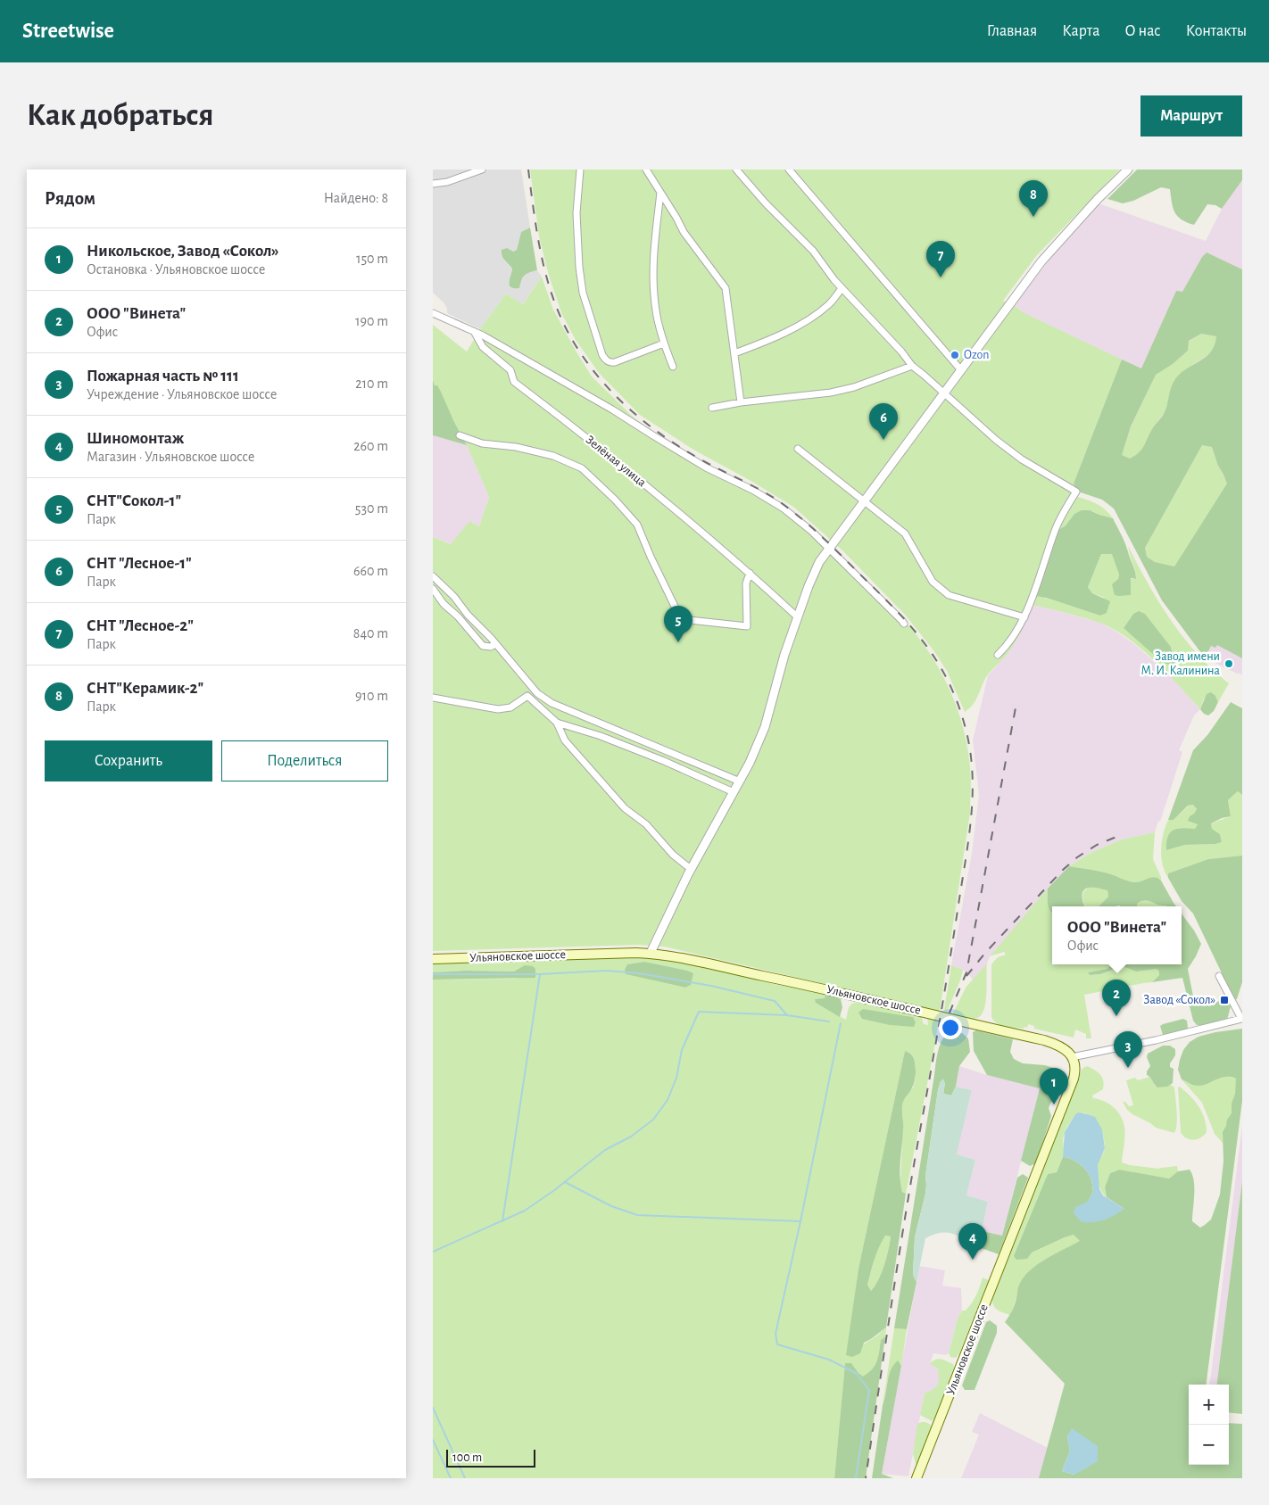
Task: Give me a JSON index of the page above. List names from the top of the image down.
{
  "streets": {
    "main road": ["Ульяновское шоссе"],
    "street": ["Зелёная улица"]
  },
  "places": {
    "other": ["Ozon", "Завод имени М. И. Калинина"],
    "transit": ["Завод «Сокол»"]
  },
  "scale_bar": "100 m",
  "page": {
    "header": "Streetwise",
    "nav": [
      "Главная",
      "Карта",
      "О нас",
      "Контакты"
    ],
    "buttons": [
      "Маршрут",
      ["Сохранить", "Поделиться"]
    ],
    "title": "Как добраться",
    "heading": ["Рядом", "Найдено: 8"],
    "pins": [
      "8",
      "7",
      "6",
      "5",
      "2",
      "3",
      "1",
      "4"
    ],
    "list": [
      {
        "mark": "1",
        "name": "Никольское, Завод «Сокол»",
        "note": "Остановка · Ульяновское шоссе",
        "value": "150 m"
      },
      {
        "mark": "2",
        "name": "ООО \"Винета\"",
        "note": "Офис",
        "value": "190 m"
      },
      {
        "mark": "3",
        "name": "Пожарная часть № 111",
        "note": "Учреждение · Ульяновское шоссе",
        "value": "210 m"
      },
      {
        "mark": "4",
        "name": "Шиномонтаж",
        "note": "Магазин · Ульяновское шоссе",
        "value": "260 m"
      },
      {
        "mark": "5",
        "name": "СНТ\"Сокол-1\"",
        "note": "Парк",
        "value": "530 m"
      },
      {
        "mark": "6",
        "name": "СНТ \"Лесное-1\"",
        "note": "Парк",
        "value": "660 m"
      },
      {
        "mark": "7",
        "name": "СНТ \"Лесное-2\"",
        "note": "Парк",
        "value": "840 m"
      },
      {
        "mark": "8",
        "name": "СНТ\"Керамик-2\"",
        "note": "Парк",
        "value": "910 m"
      }
    ],
    "popup": ["ООО \"Винета\"", "Офис"],
    "map_buttons": ["+", "−"],
    "scale": "100 m"
  }
}
